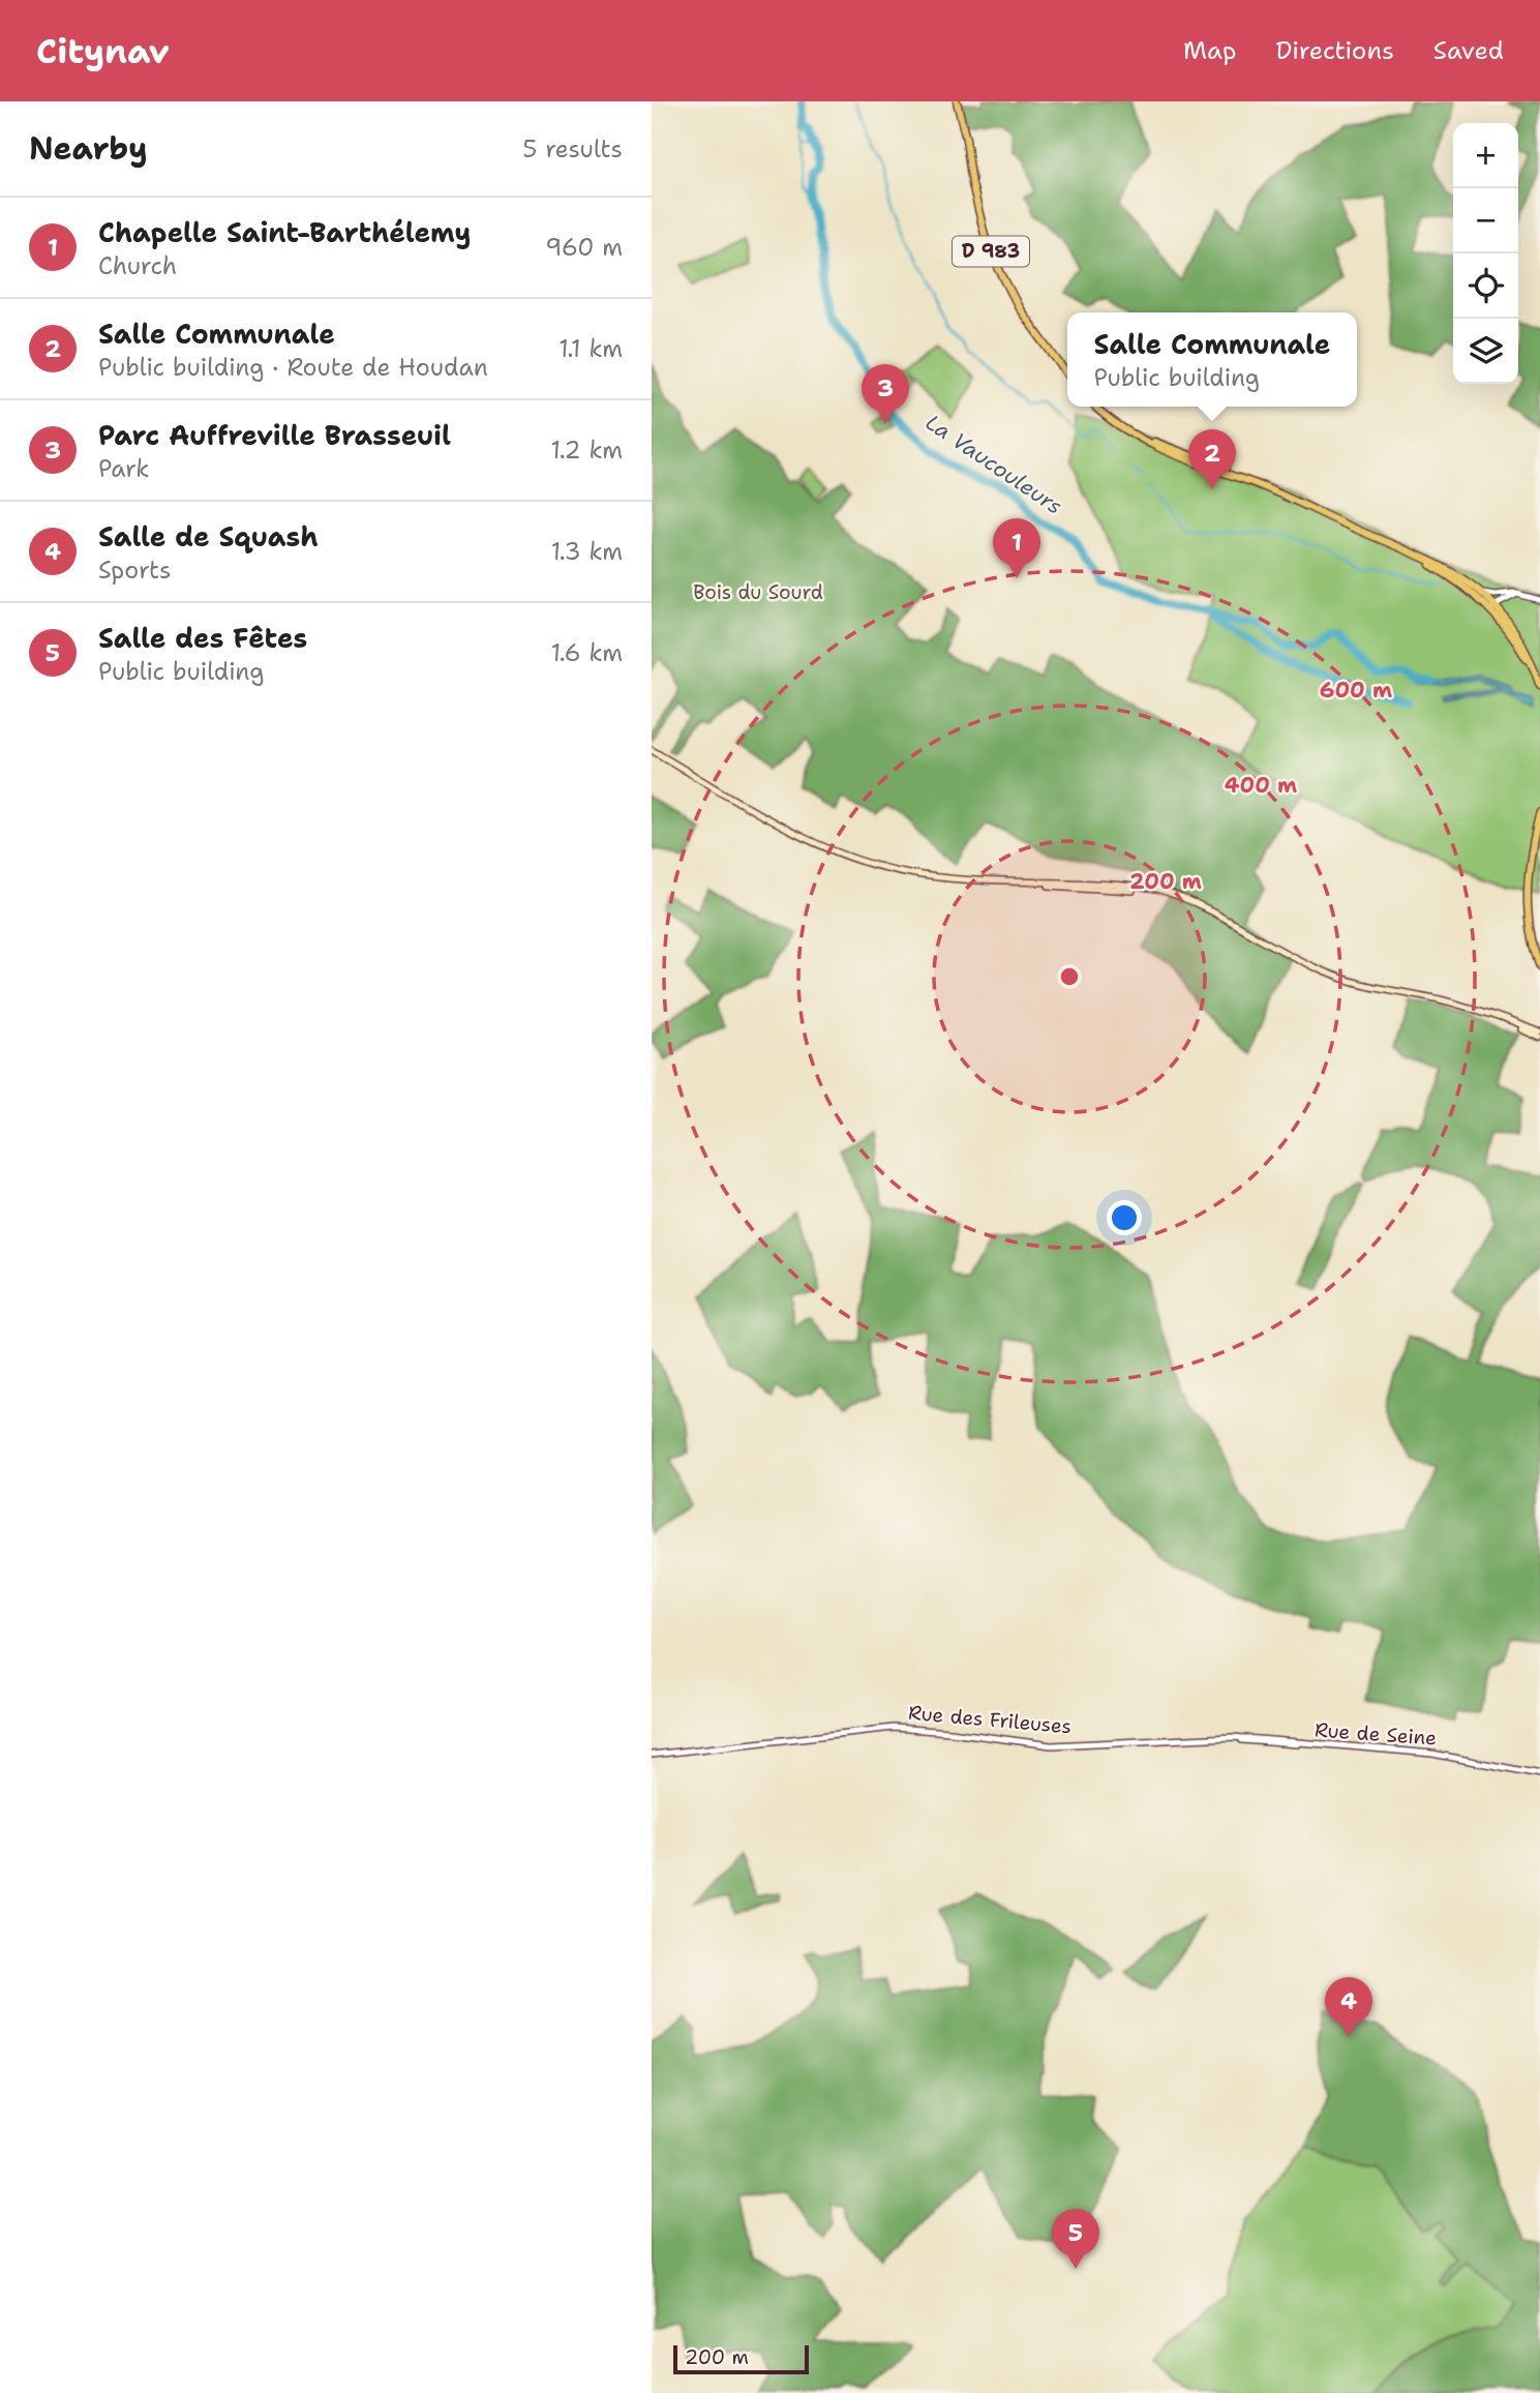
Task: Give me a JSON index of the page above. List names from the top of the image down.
{
  "streets": {
    "main road": ["D 983"],
    "street": ["Rue des Frileuses", "Rue de Seine"]
  },
  "crossings": [
    ["Rue des Frileuses", "Rue de Seine"]
  ],
  "water": ["La Vaucouleurs"],
  "parks": ["Bois du Sourd"],
  "scale_bar": "200 m",
  "page": {
    "header": "Citynav",
    "nav": ["Map", "Directions", "Saved"],
    "heading": ["Nearby", "5 results"],
    "map_buttons": ["+", "−"],
    "list": [
      {
        "mark": "1",
        "name": "Chapelle Saint-Barthélemy",
        "note": "Church",
        "value": "960 m"
      },
      {
        "mark": "2",
        "name": "Salle Communale",
        "note": "Public building · Route de Houdan",
        "value": "1.1 km"
      },
      {
        "mark": "3",
        "name": "Parc Auffreville Brasseuil",
        "note": "Park",
        "value": "1.2 km"
      },
      {
        "mark": "4",
        "name": "Salle de Squash",
        "note": "Sports",
        "value": "1.3 km"
      },
      {
        "mark": "5",
        "name": "Salle des Fêtes",
        "note": "Public building",
        "value": "1.6 km"
      }
    ],
    "popup": ["Salle Communale", "Public building"],
    "pins": [
      "3",
      "2",
      "1",
      "4",
      "5"
    ],
    "scale": "200 m"
  },
  "rings": ["600 m", "400 m", "200 m"]
}
